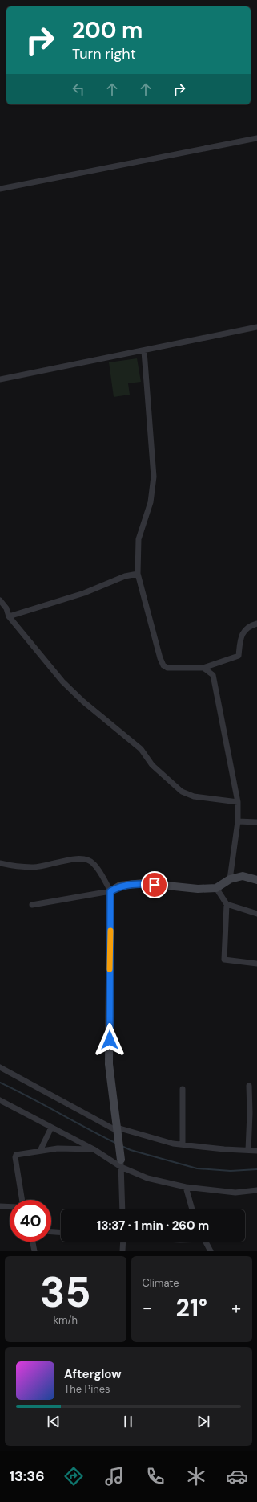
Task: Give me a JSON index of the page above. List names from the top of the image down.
{
  "page": {
    "turn": ["200 m", "Turn right"],
    "limit": "40",
    "trip": "13:37 · 1 min · 260 m",
    "tile": [
      ["35", "km/h"],
      "Climate"
    ],
    "heat": ["−", "21°", "+"],
    "song": ["Afterglow", "The Pines"],
    "tabs": "13:36"
  }
}
